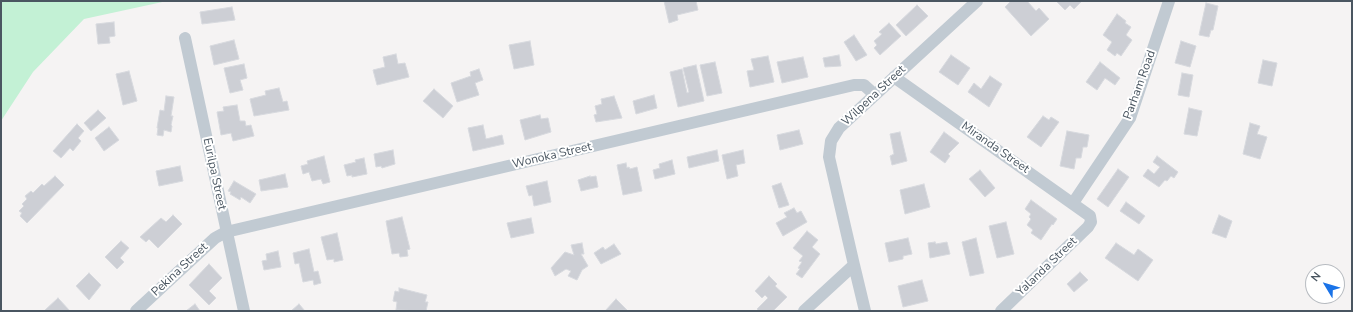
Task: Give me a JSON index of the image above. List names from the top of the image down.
{
  "streets": {
    "street": [
      "Parham Road",
      "Wilpena Street",
      "Miranda Street",
      "Wonoka Street",
      "Eurilpa Street",
      "Yalanda Street",
      "Pekina Street"
    ]
  },
  "crossings": [
    ["Parham Road", "Miranda Street"],
    ["Wilpena Street", "Miranda Street"],
    ["Wilpena Street", "Wonoka Street"],
    ["Miranda Street", "Yalanda Street"],
    ["Wonoka Street", "Eurilpa Street"],
    ["Wonoka Street", "Pekina Street"],
    ["Eurilpa Street", "Pekina Street"]
  ],
  "north": "top left"
}
